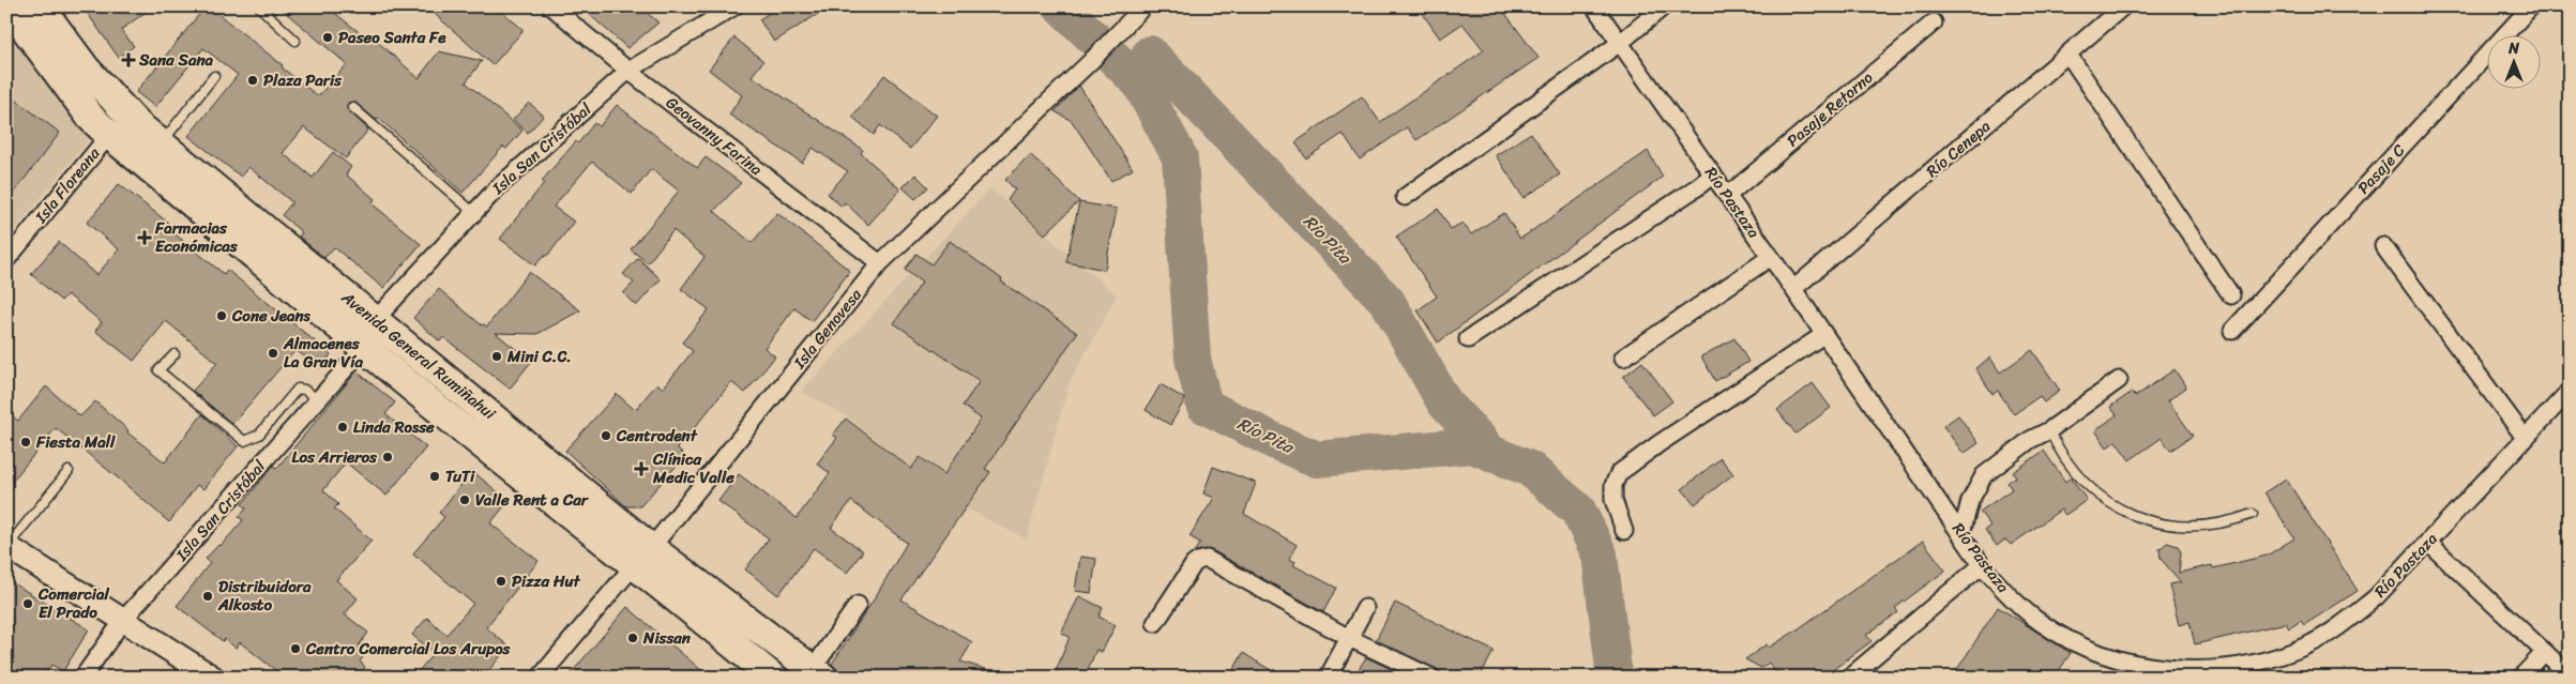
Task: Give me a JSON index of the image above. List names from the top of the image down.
{
  "streets": {
    "highway": ["Avenida General Rumiñahui"],
    "street": [
      "Pasaje Retorno",
      "Geovanny Farina",
      "Isla San Cristóbal",
      "Río Cenepa",
      "Pasaje C",
      "Isla Floreana",
      "Río Pastaza",
      "Isla Genovesa"
    ]
  },
  "crossings": [
    ["Pasaje Retorno", "Río Pastaza"],
    ["Geovanny Farina", "Isla San Cristóbal"],
    ["Geovanny Farina", "Isla Genovesa"],
    ["Isla San Cristóbal", "Avenida General Rumiñahui"],
    ["Río Cenepa", "Río Pastaza"],
    ["Isla Floreana", "Avenida General Rumiñahui"],
    ["Isla Genovesa", "Avenida General Rumiñahui"]
  ],
  "water": ["Rio Pita", "Río Pita"],
  "places": {
    "other": [
      "Paseo Santa Fe",
      "Plaza Paris",
      "Cone Jeans",
      "Almacenes La Gran Vía",
      "Mini C.C.",
      "Linda Rosse",
      "Centrodent",
      "Fiesta Mall",
      "Los Arrieros",
      "TuTi",
      "Valle Rent a Car",
      "Pizza Hut",
      "Distribuidora Alkosto",
      "Comercial El Prado",
      "Nissan",
      "Centro Comercial Los Arupos"
    ],
    "health": ["Sana Sana", "Farmacias Económicas", "Clínica Medic Valle"]
  },
  "north": "top"
}
